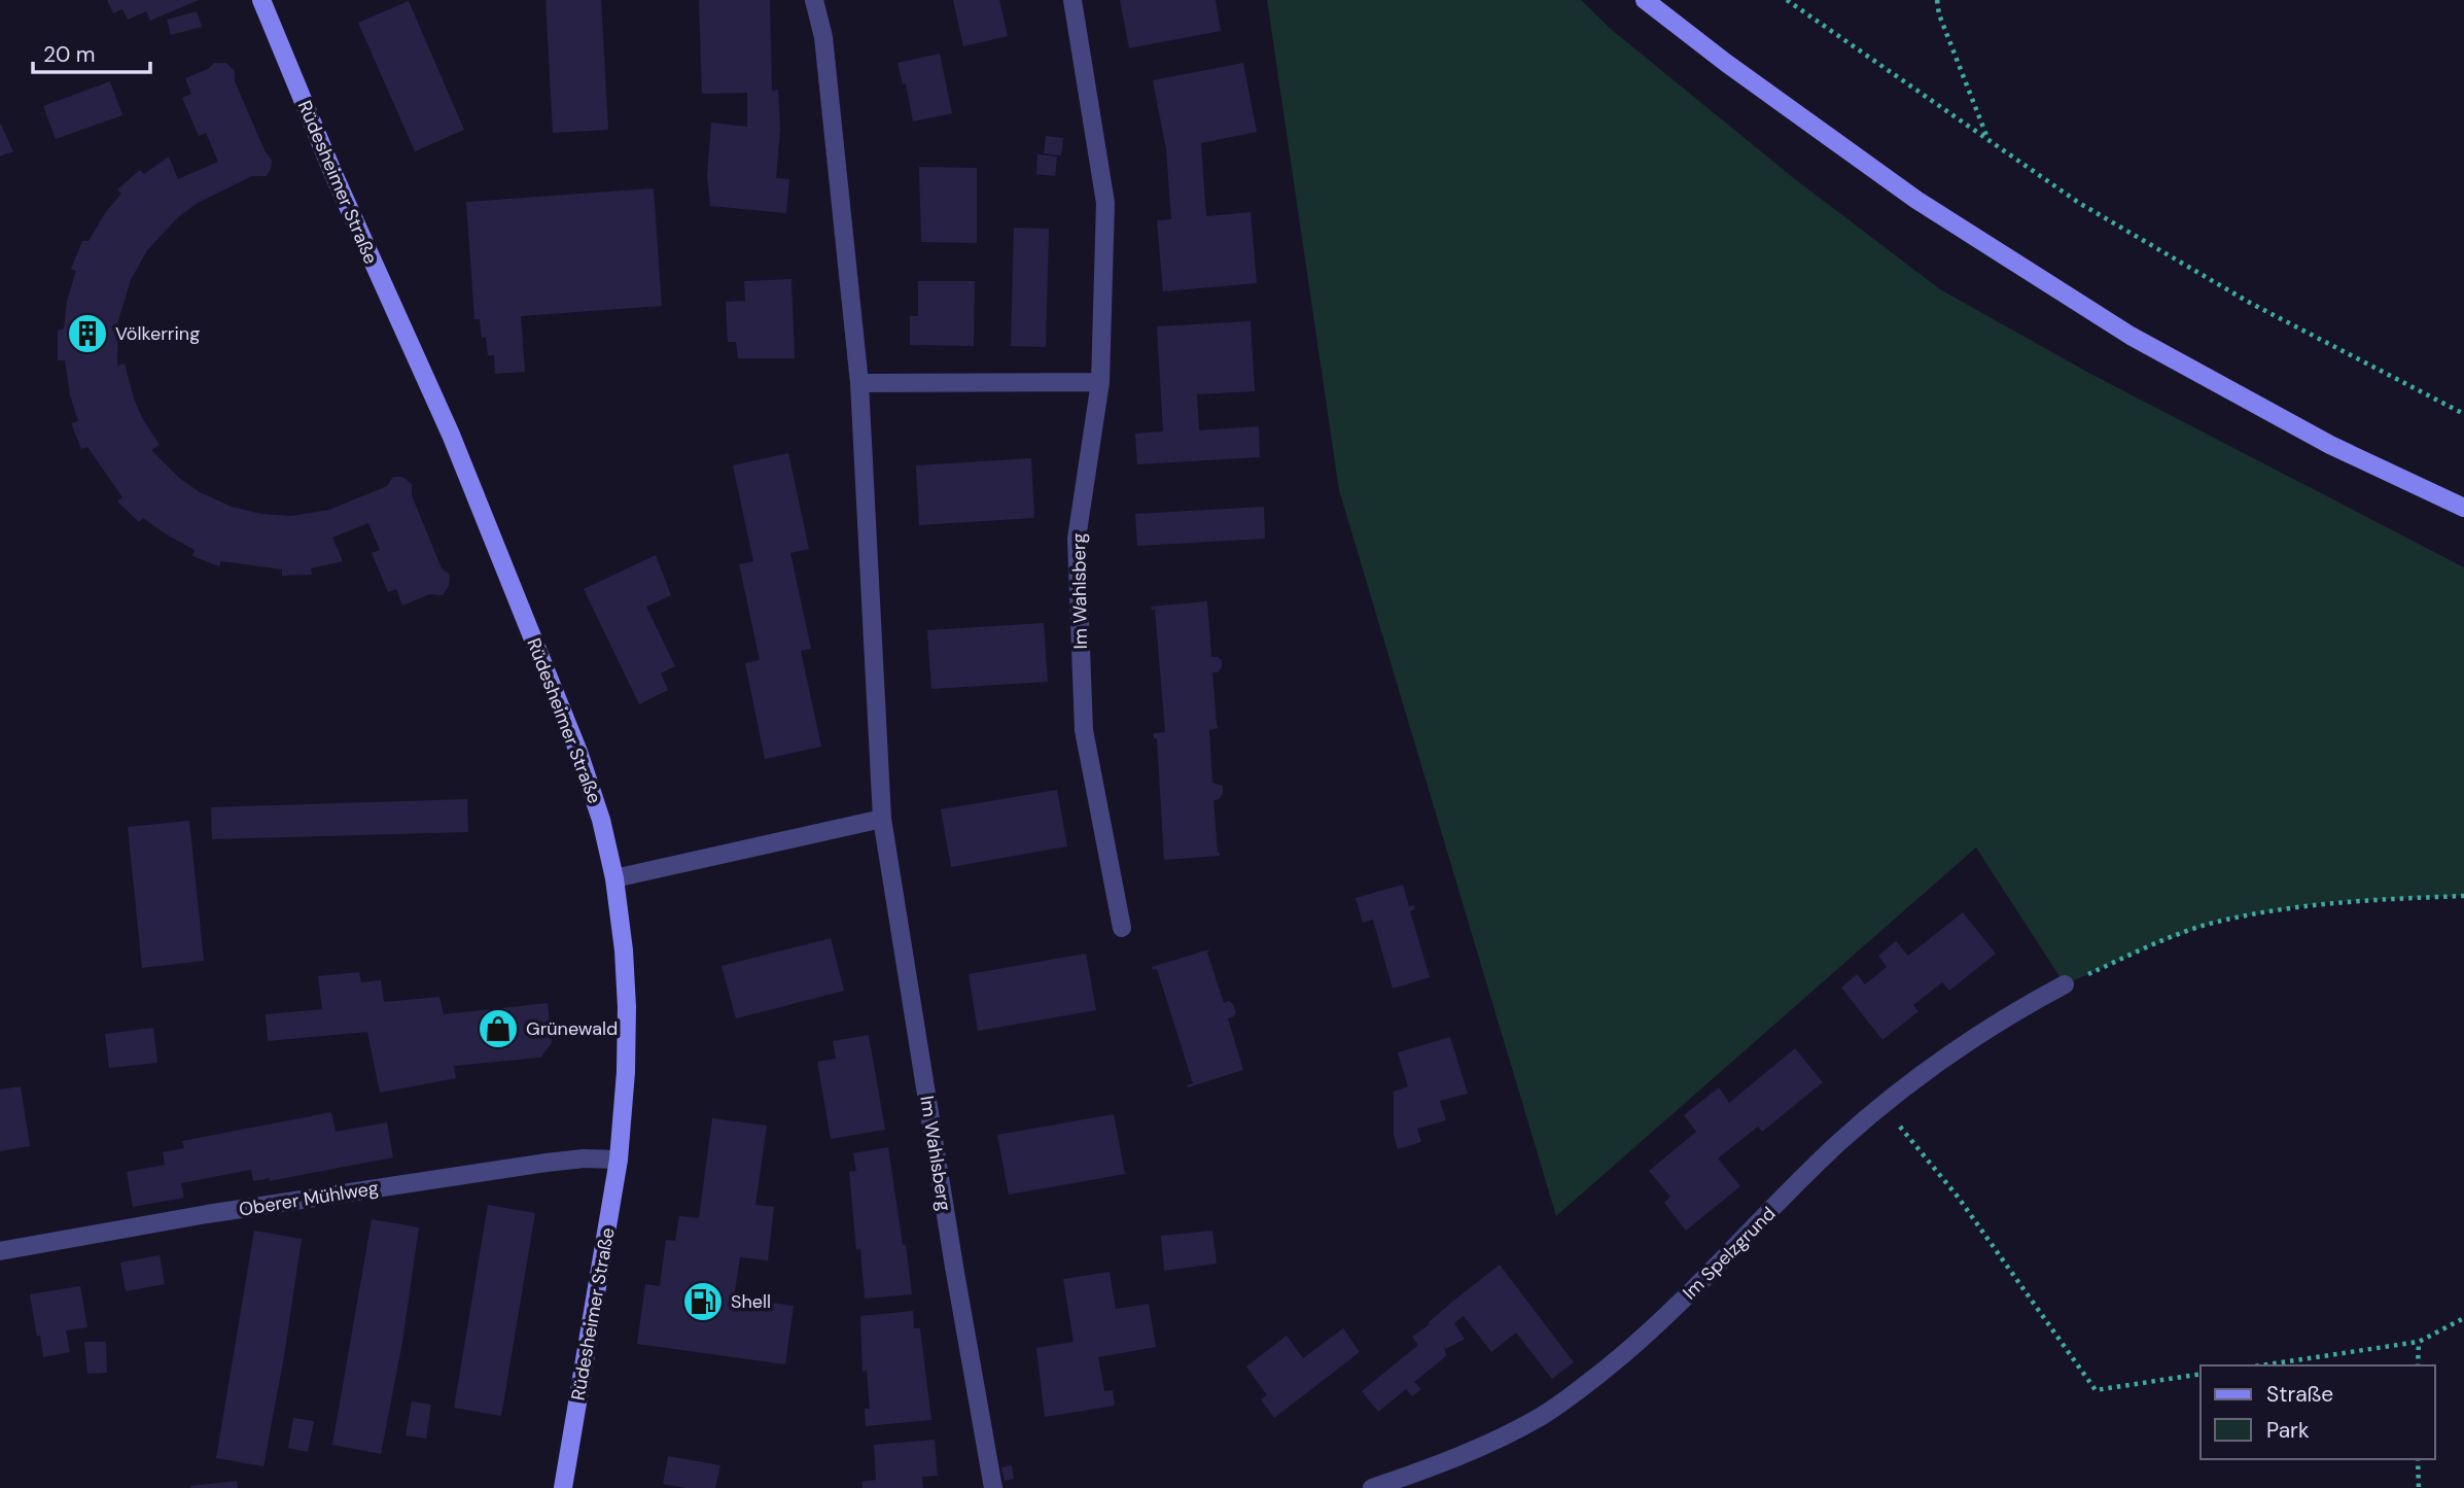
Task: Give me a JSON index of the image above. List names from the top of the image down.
{
  "streets": {
    "street": [
      "Rüdesheimer Straße",
      "Im Wahlsberg",
      "Oberer Mühlweg",
      "Im Spelzgrund"
    ]
  },
  "crossings": [
    ["Rüdesheimer Straße", "Oberer Mühlweg"]
  ],
  "places": {
    "building": ["Völkerring"],
    "shop": ["Grünewald"],
    "fuel station": ["Shell"]
  },
  "legend": ["Straße", "Park"],
  "scale_bar": "20 m"
}
